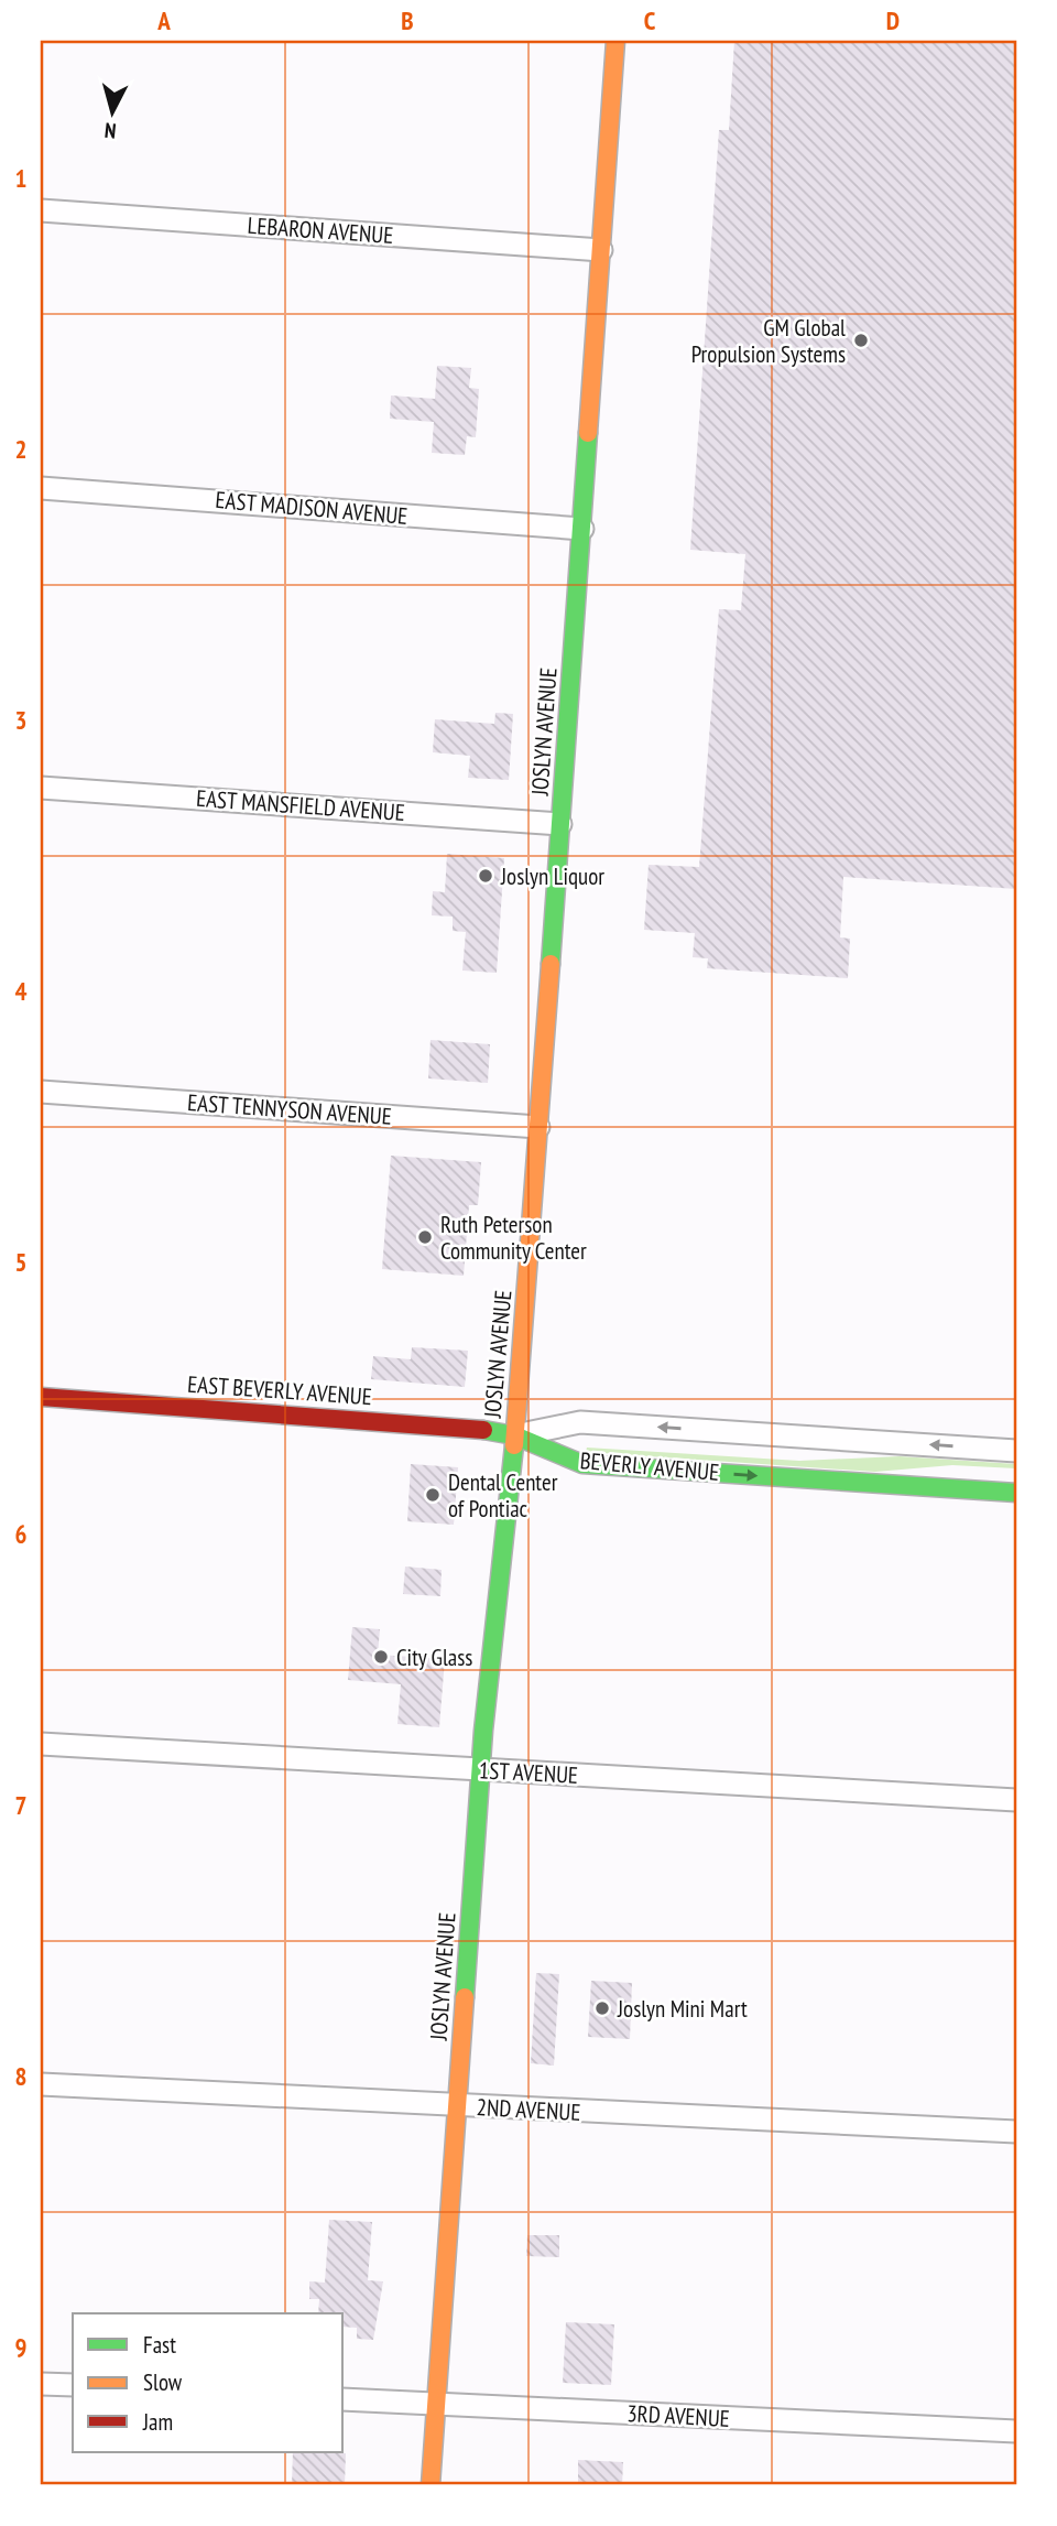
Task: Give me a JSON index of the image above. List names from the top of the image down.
{
  "streets": {
    "main road": ["JOSLYN AVENUE", "EAST BEVERLY AVENUE", "BEVERLY AVENUE"],
    "street": [
      "LEBARON AVENUE",
      "EAST MADISON AVENUE",
      "EAST MANSFIELD AVENUE",
      "EAST TENNYSON AVENUE",
      "1ST AVENUE",
      "2ND AVENUE",
      "3RD AVENUE"
    ]
  },
  "crossings": [
    ["LEBARON AVENUE", "JOSLYN AVENUE"],
    ["EAST MADISON AVENUE", "JOSLYN AVENUE"],
    ["JOSLYN AVENUE", "EAST MANSFIELD AVENUE"],
    ["JOSLYN AVENUE", "EAST TENNYSON AVENUE"],
    ["JOSLYN AVENUE", "EAST BEVERLY AVENUE"],
    ["JOSLYN AVENUE", "BEVERLY AVENUE"],
    ["JOSLYN AVENUE", "1ST AVENUE"],
    ["JOSLYN AVENUE", "2ND AVENUE"],
    ["JOSLYN AVENUE", "3RD AVENUE"],
    ["EAST BEVERLY AVENUE", "BEVERLY AVENUE"]
  ],
  "places": [
    "GM Global Propulsion Systems",
    "Joslyn Liquor",
    "Ruth Peterson Community Center",
    "Dental Center of Pontiac",
    "City Glass",
    "Joslyn Mini Mart"
  ],
  "legend": ["Fast", "Slow", "Jam"],
  "north": "bottom",
  "grid": {
    "columns": [
      "A",
      "B",
      "C",
      "D"
    ],
    "rows": [
      "1",
      "2",
      "3",
      "4",
      "5",
      "6",
      "7",
      "8",
      "9"
    ]
  }
}
